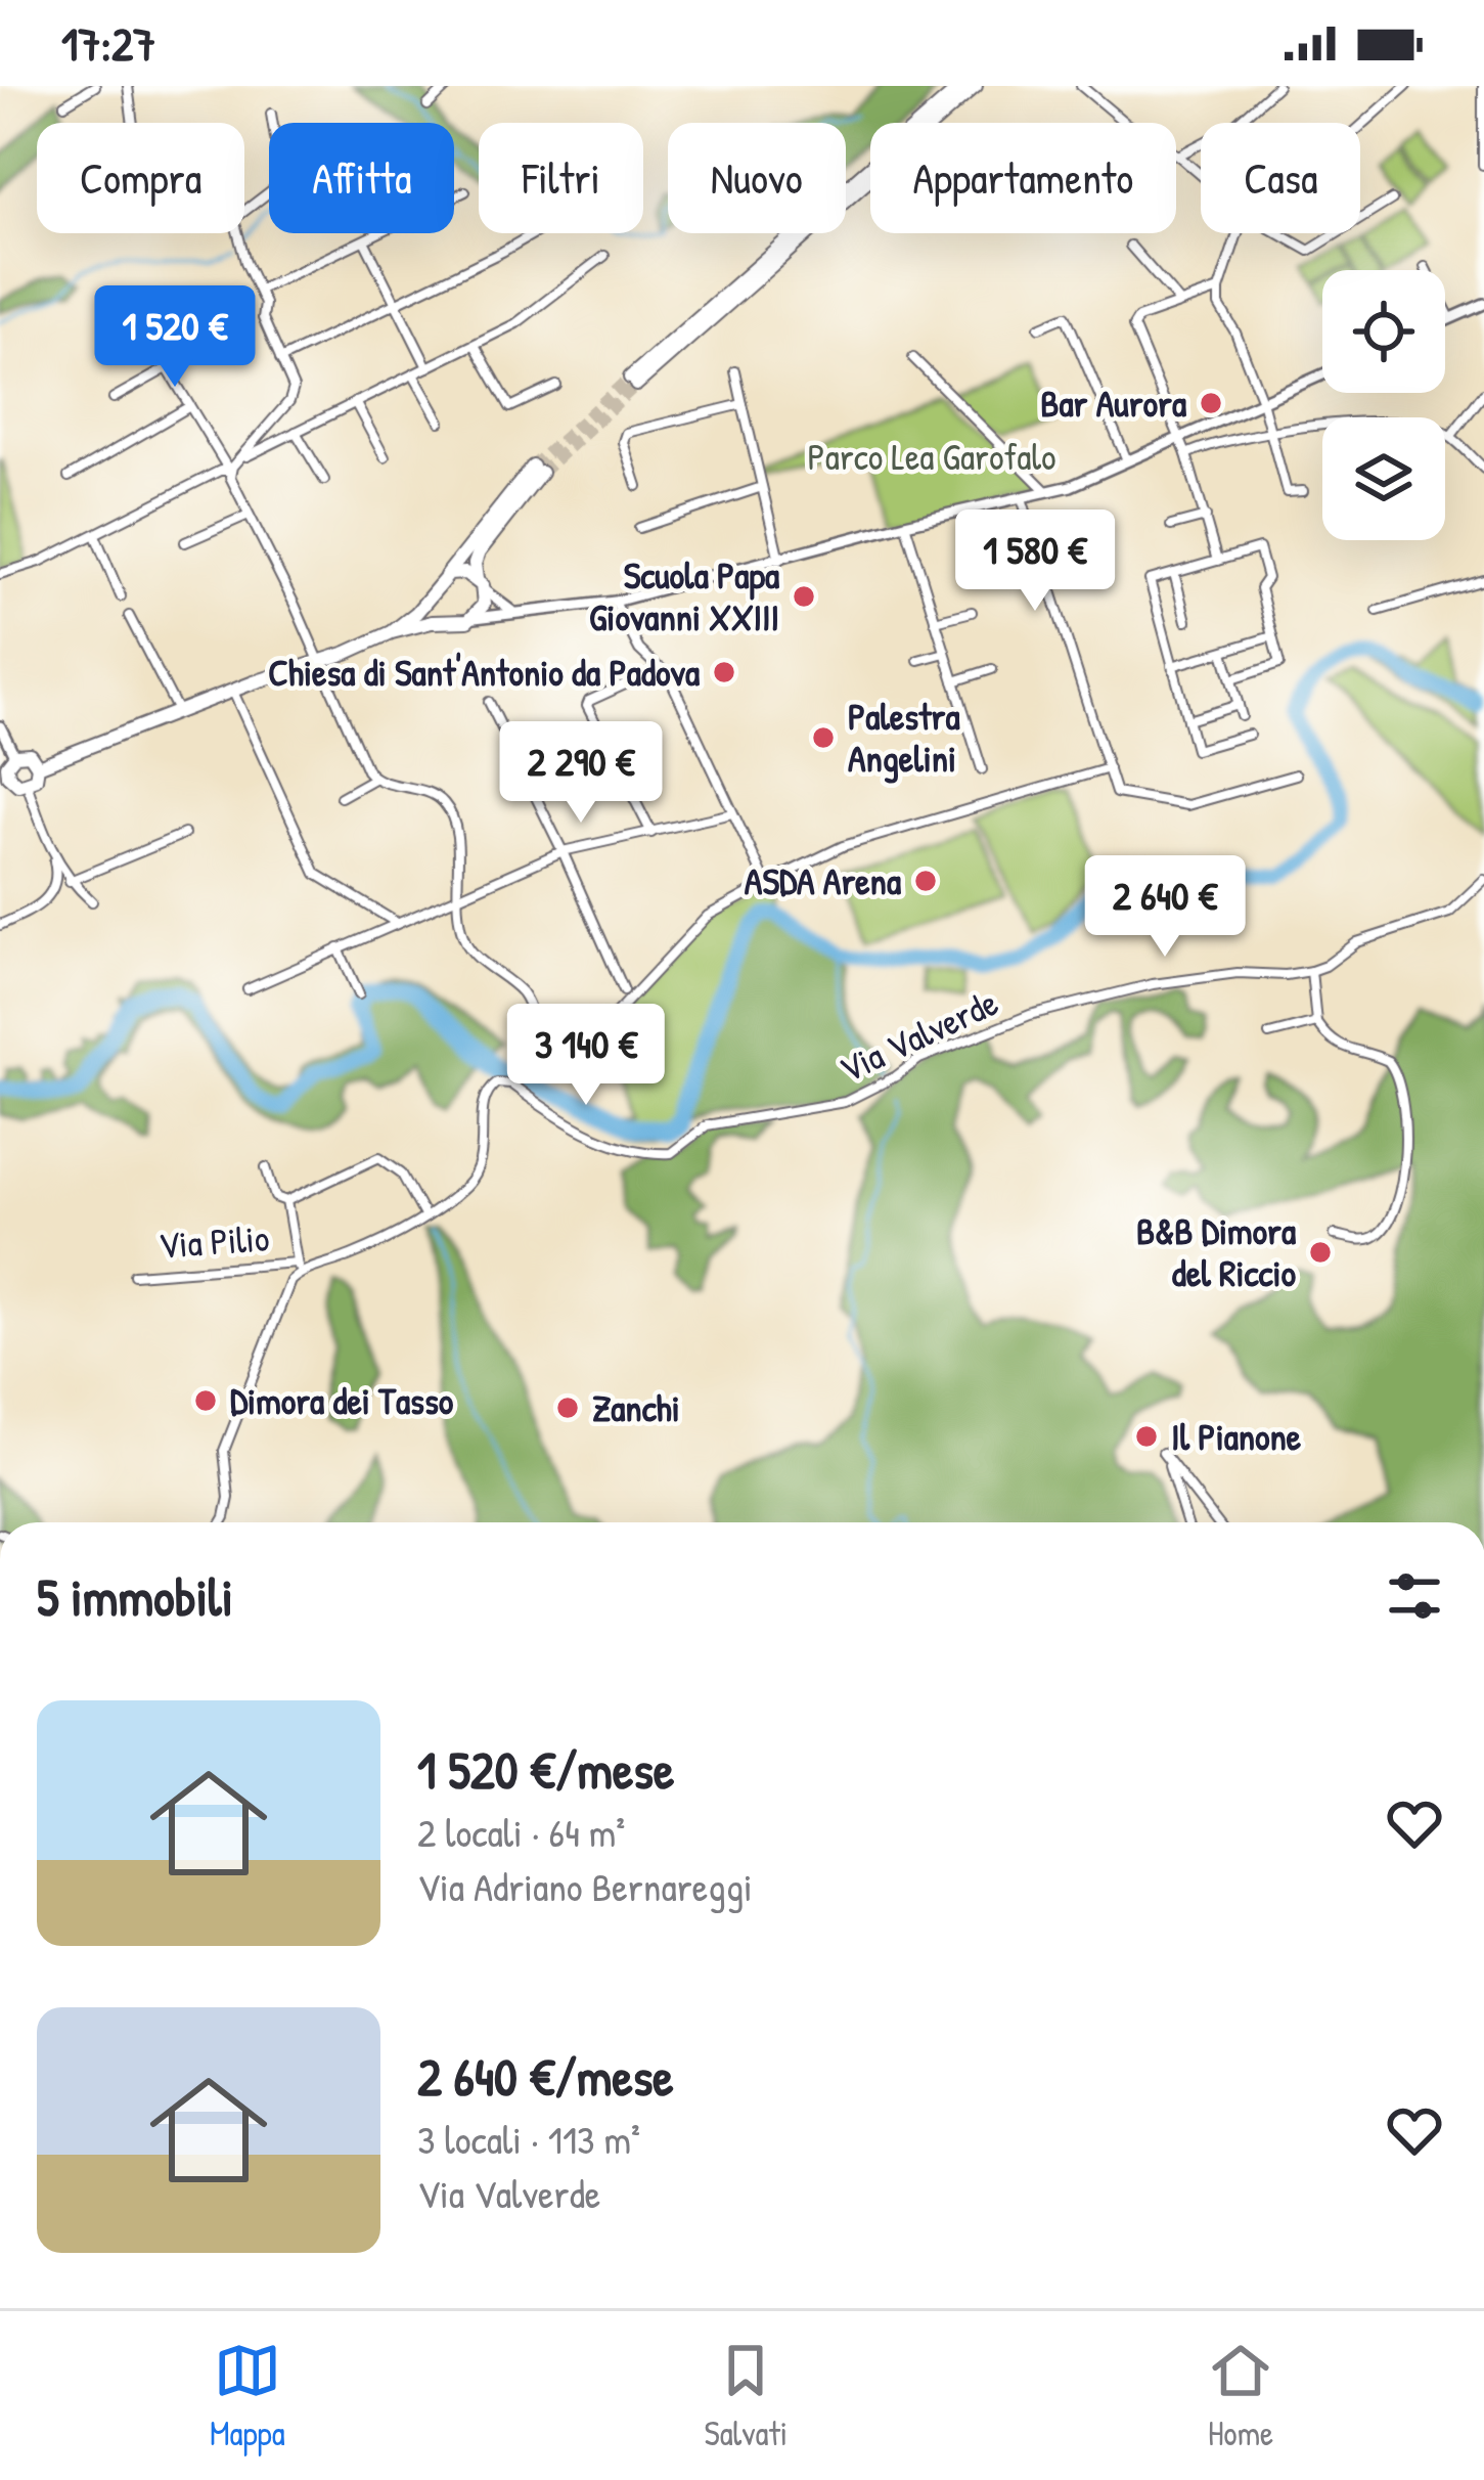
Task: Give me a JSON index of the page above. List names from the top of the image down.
{
  "streets": {
    "street": ["Via Valverde", "Via Pilio"]
  },
  "crossings": [
    ["Via Valverde", "Via Pilio"]
  ],
  "parks": ["Parco Lea Garofalo"],
  "places": [
    "Bar Aurora",
    "Scuola Papa Giovanni XXIII",
    "Chiesa di Sant'Antonio da Padova",
    "Palestra Angelini",
    "ASDA Arena",
    "B&B Dimora del Riccio",
    "Dimora dei Tasso",
    "Zanchi",
    "Il Pianone"
  ],
  "page": {
    "status": "17:27",
    "chip": [
      "Compra",
      "Affitta",
      "Filtri",
      "Nuovo",
      "Appartamento",
      "Casa"
    ],
    "price": [
      "1 520 €",
      "1 580 €",
      "2 290 €",
      "2 640 €",
      "3 140 €"
    ],
    "heading": "5 immobili",
    "list": [
      {
        "name": "1 520 €/mese",
        "note": "2 locali · 64 m² · Via Adriano Bernareggi"
      },
      {
        "name": "2 640 €/mese",
        "note": "3 locali · 113 m² · Via Valverde"
      }
    ],
    "tabs": ["Mappa", "Salvati", "Home"]
  }
}
